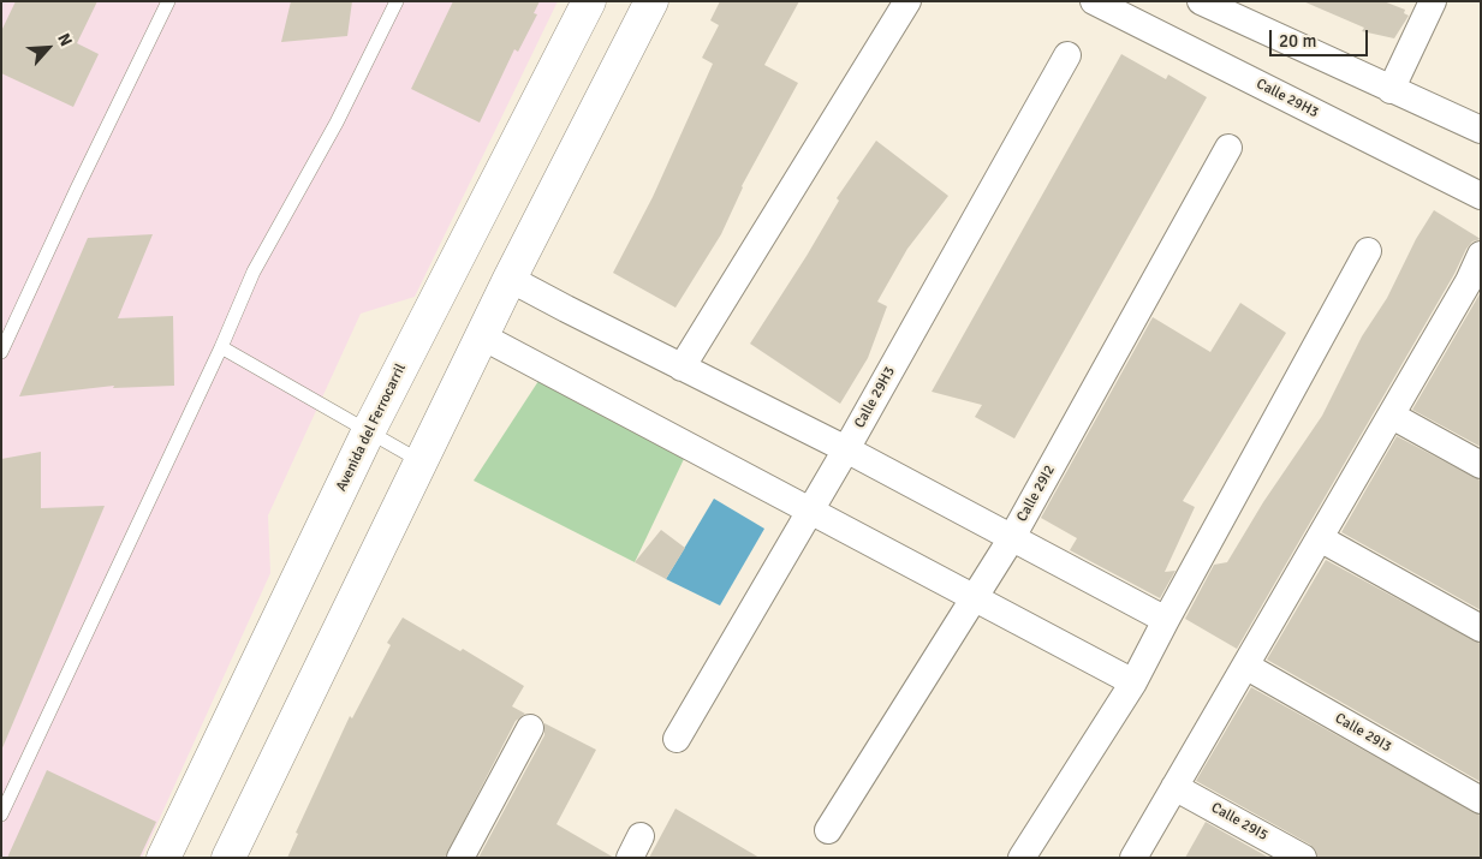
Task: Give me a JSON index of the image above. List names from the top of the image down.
{
  "streets": {
    "main road": ["Avenida del Ferrocarril"],
    "street": [
      "Calle 29H3",
      "Calle 29I2",
      "Calle 29I3",
      "Calle 29I5"
    ]
  },
  "scale_bar": "20 m",
  "north": "top right"
}
